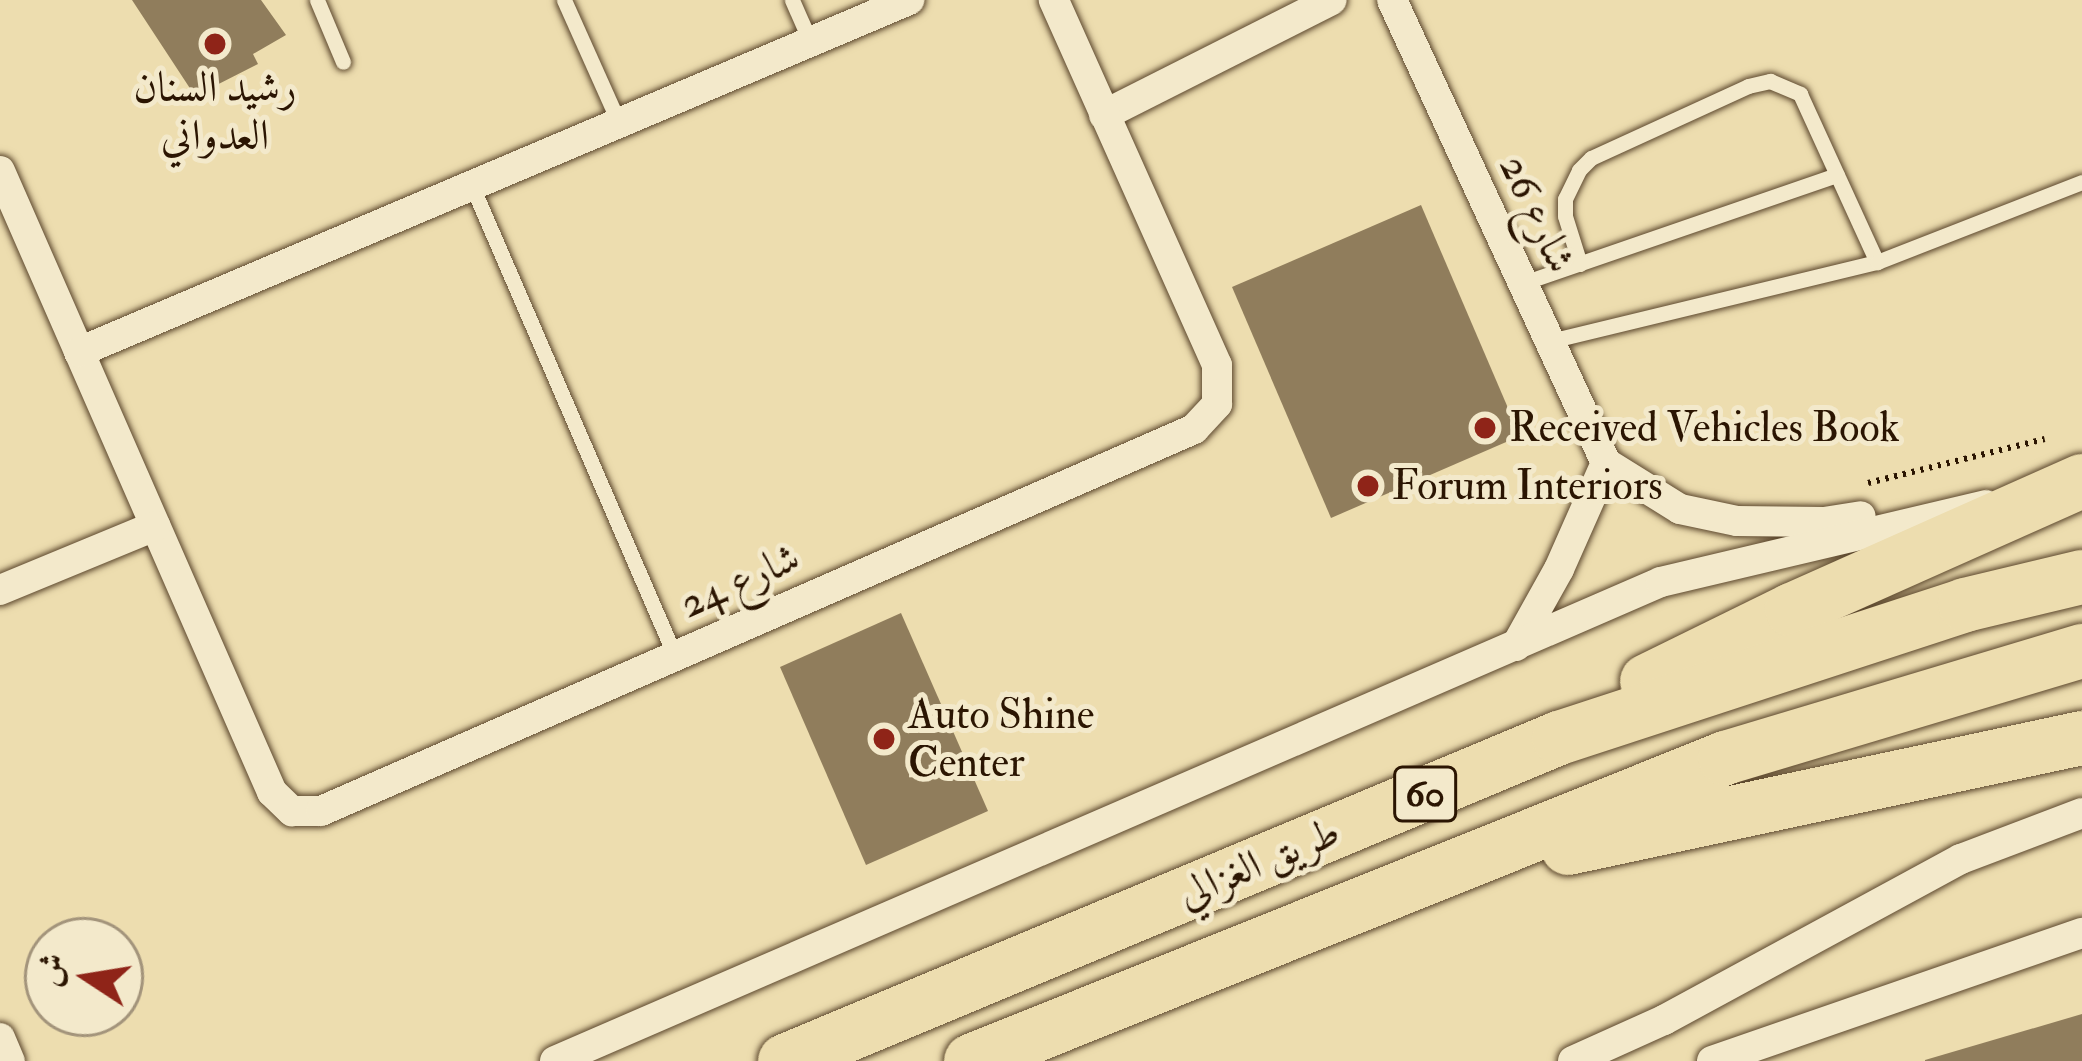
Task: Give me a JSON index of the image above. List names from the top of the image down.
{
  "streets": {
    "highway": ["60", "طريق الغزالي"],
    "street": ["شارع 26", "شارع 24"]
  },
  "places": [
    "رشيد السنان العدواني",
    "Received Vehicles Book",
    "Forum Interiors",
    "Auto Shine Center"
  ],
  "north": "left"
}
